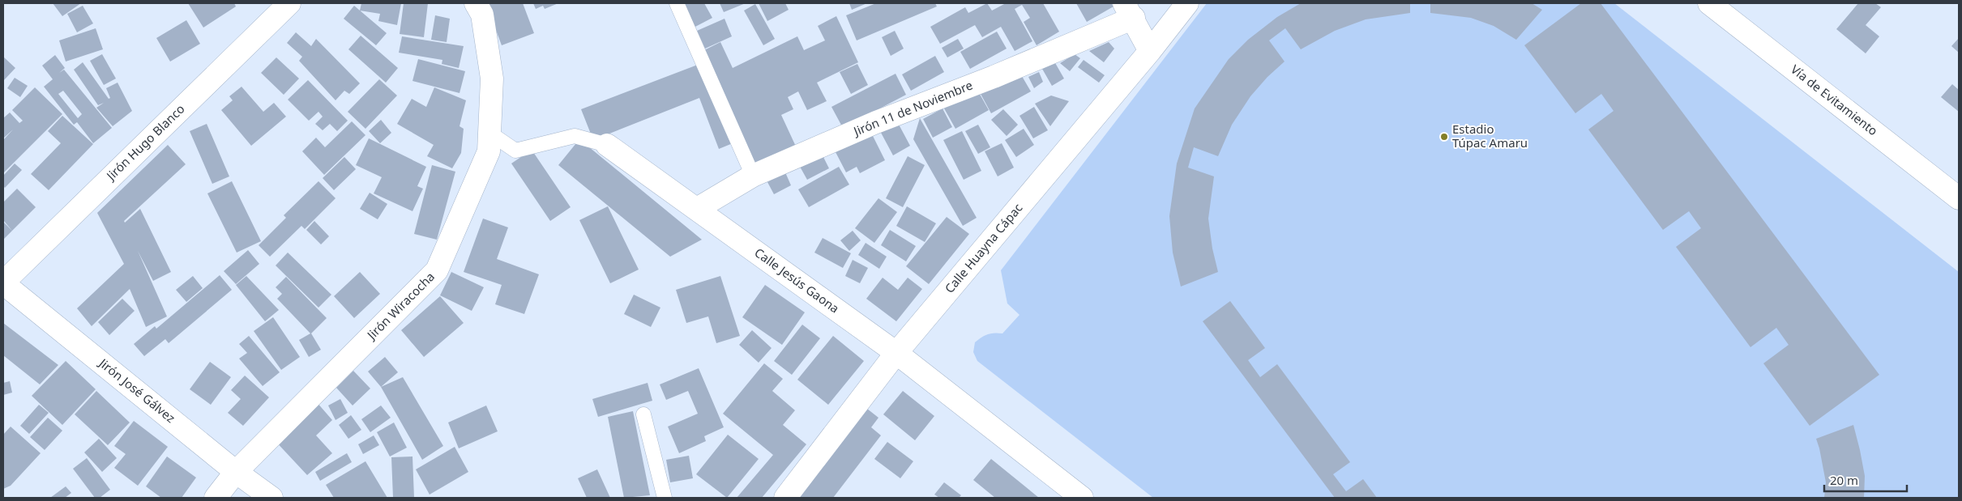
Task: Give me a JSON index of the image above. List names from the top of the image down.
{
  "streets": {
    "main road": [
      "Vía de Evitamiento",
      "Jirón 11 de Noviembre",
      "Jirón Hugo Blanco",
      "Calle Huayna Cápac",
      "Calle Jesús Gaona",
      "Jirón Wiracocha",
      "Jirón José Gálvez"
    ]
  },
  "crossings": [
    ["Jirón 11 de Noviembre", "Calle Jesús Gaona"],
    ["Jirón Hugo Blanco", "Jirón José Gálvez"],
    ["Calle Huayna Cápac", "Calle Jesús Gaona"],
    ["Calle Jesús Gaona", "Jirón Wiracocha"],
    ["Jirón Wiracocha", "Jirón José Gálvez"]
  ],
  "places": ["Estadio Túpac Amaru"],
  "scale_bar": "20 m"
}
